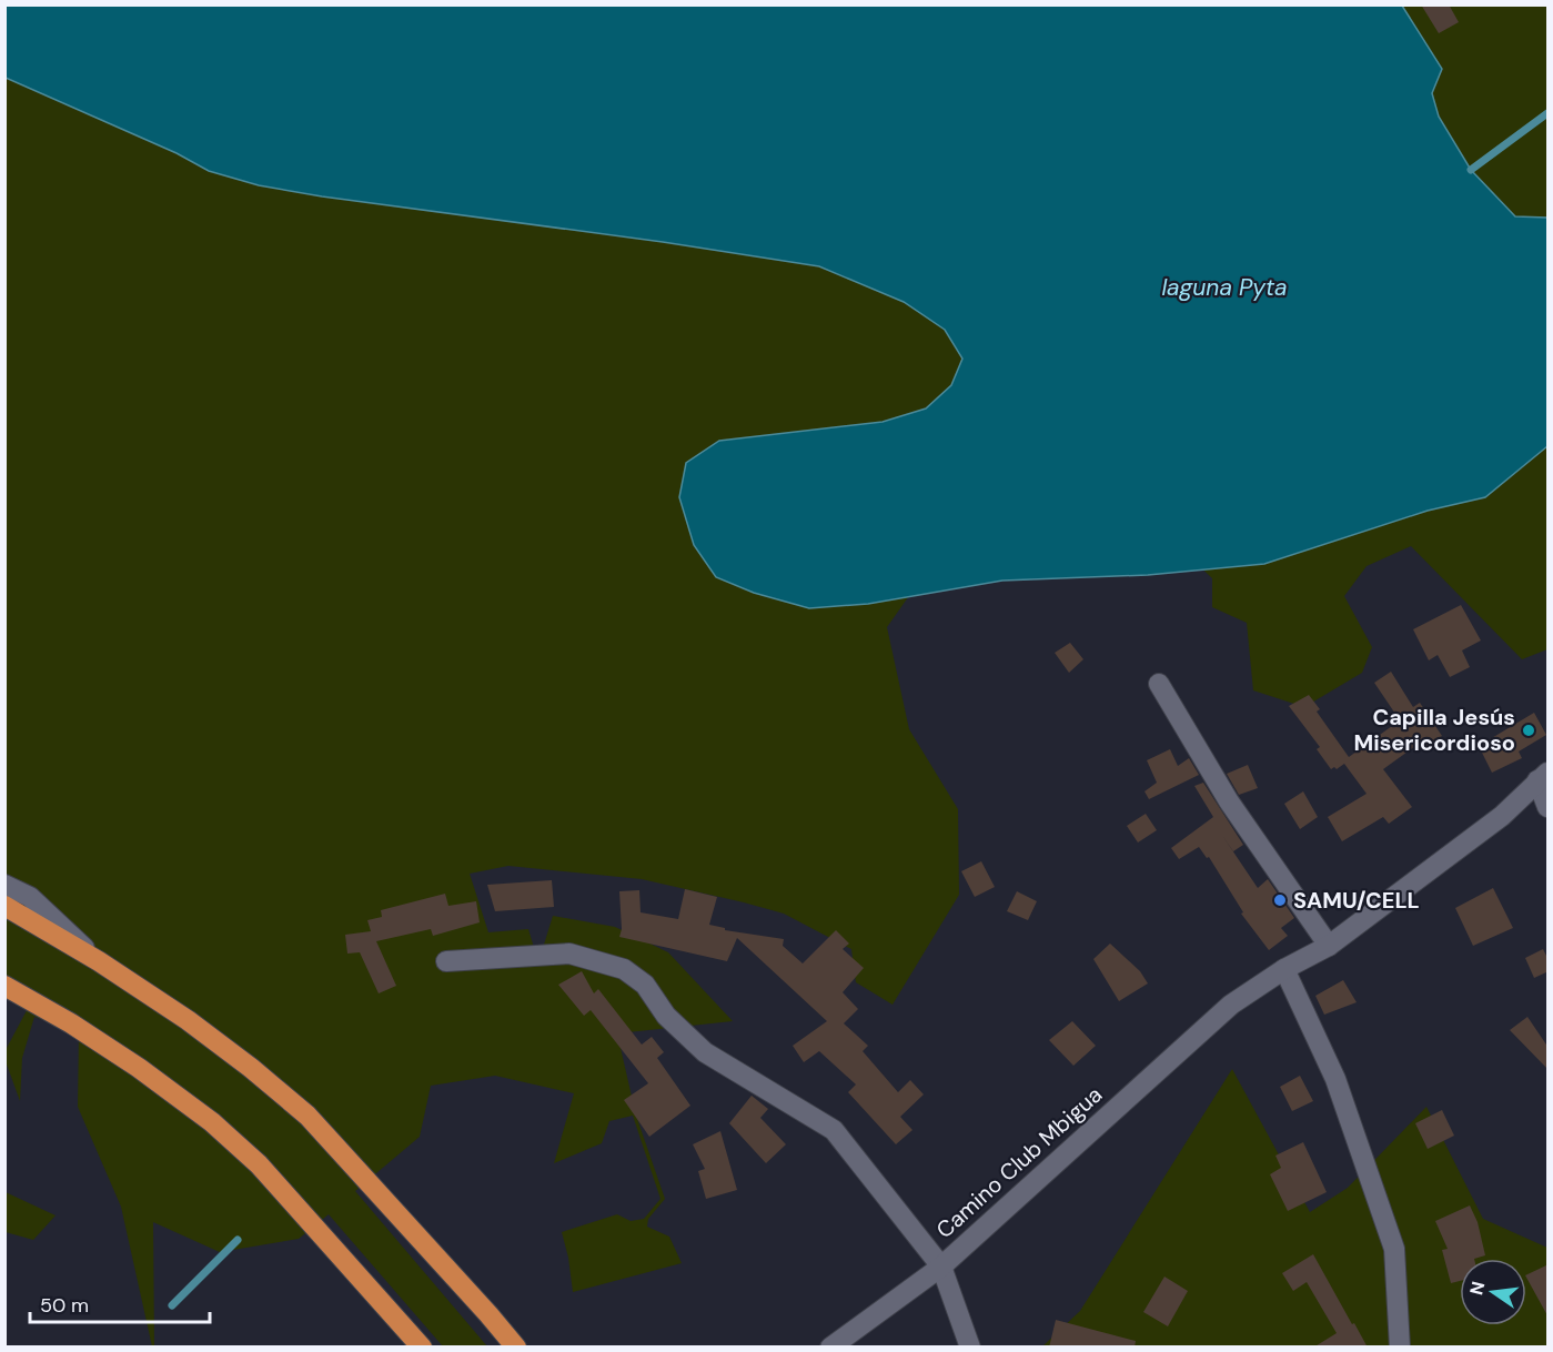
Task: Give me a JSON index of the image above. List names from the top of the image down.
{
  "streets": {
    "street": ["Camino Club Mbigua"]
  },
  "water": ["laguna Pyta"],
  "places": ["Capilla Jesús Misericordioso", "SAMU/CELL"],
  "scale_bar": "50 m",
  "north": "left"
}
